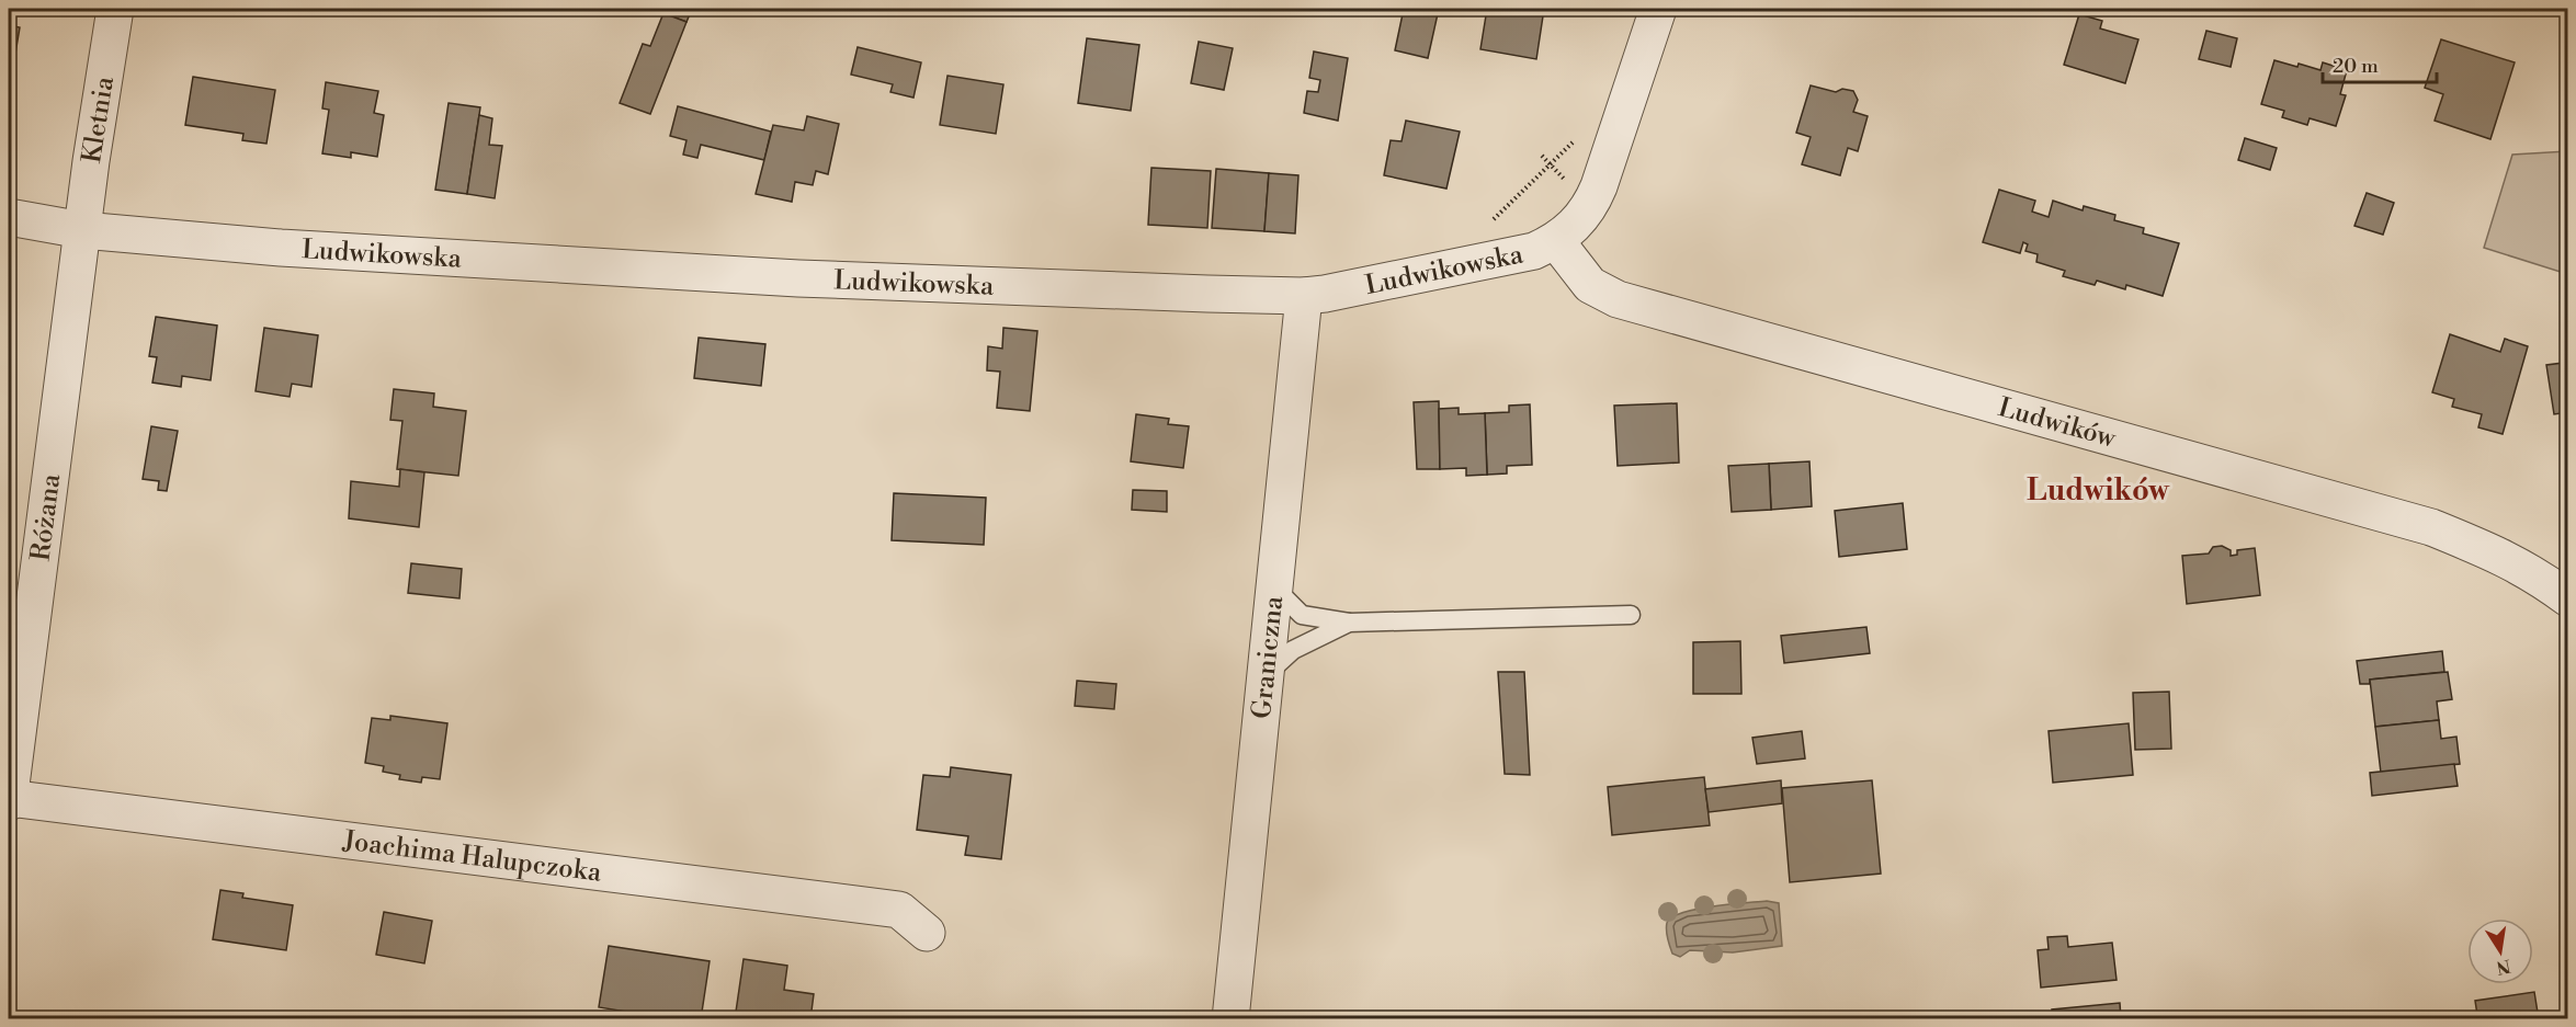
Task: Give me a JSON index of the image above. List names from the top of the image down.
{
  "streets": {
    "street": [
      "Kletnia",
      "Ludwikowska",
      "Ludwików",
      "Różana",
      "Graniczna",
      "Joachima Halupczoka"
    ]
  },
  "crossings": [
    ["Kletnia", "Ludwikowska"],
    ["Kletnia", "Różana"],
    ["Ludwikowska", "Ludwików"],
    ["Ludwikowska", "Różana"],
    ["Ludwikowska", "Graniczna"],
    ["Różana", "Joachima Halupczoka"]
  ],
  "districts": ["Ludwików"],
  "scale_bar": "20 m",
  "north": "bottom"
}
